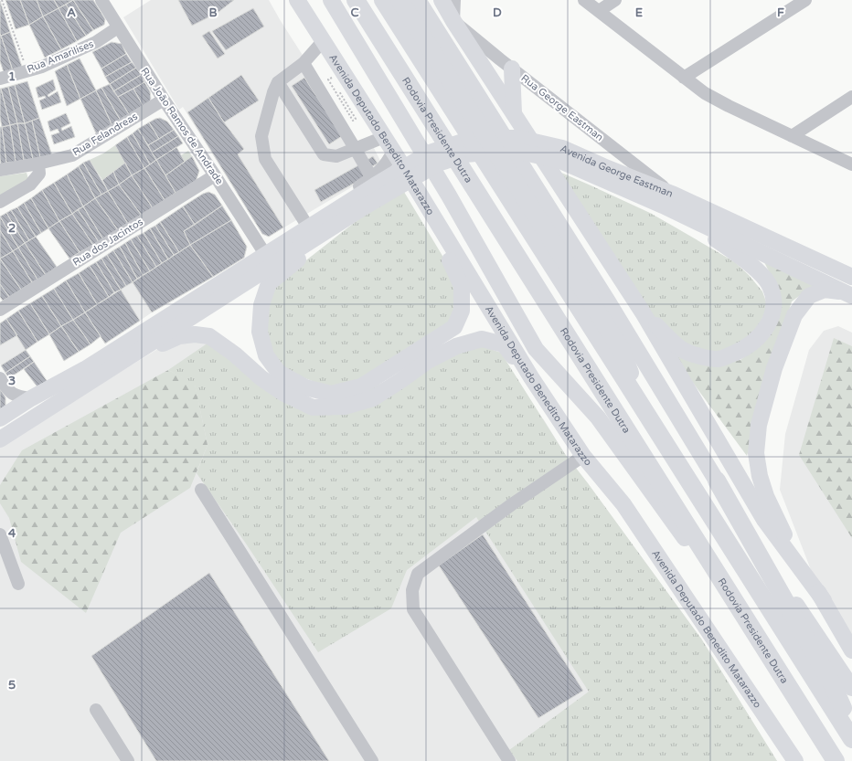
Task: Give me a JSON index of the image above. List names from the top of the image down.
{
  "streets": {
    "highway": ["Rodovia Presidente Dutra"],
    "main road": ["Avenida Deputado Benedito Matarazzo", "Avenida George Eastman"],
    "street": [
      "Rua Amarilises",
      "Rua George Eastman",
      "Rua João Ramos de Andrade",
      "Rua Felandreas",
      "Rua dos Jacintos"
    ]
  },
  "crossings": [
    ["Rua Amarilises", "Rua João Ramos de Andrade"],
    ["Rua George Eastman", "Avenida George Eastman"],
    ["Rua João Ramos de Andrade", "Rua Felandreas"],
    ["Rua João Ramos de Andrade", "Rua dos Jacintos"]
  ],
  "grid": {
    "columns": [
      "A",
      "B",
      "C",
      "D",
      "E",
      "F"
    ],
    "rows": [
      "1",
      "2",
      "3",
      "4",
      "5"
    ]
  }
}
